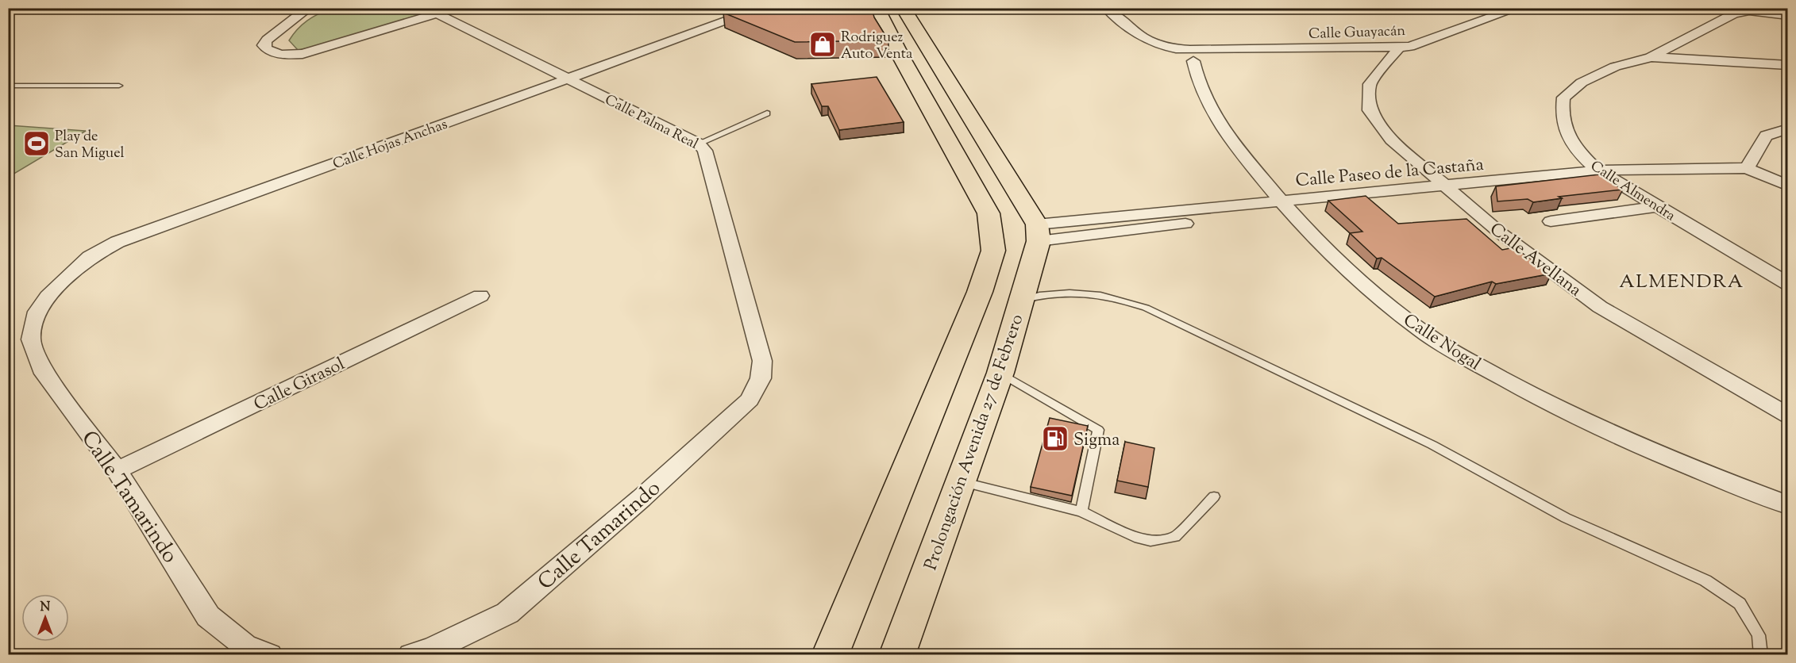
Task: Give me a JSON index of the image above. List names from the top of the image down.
{
  "streets": {
    "main road": ["Prolongación Avenida 27 de Febrero"],
    "street": [
      "Calle Guayacán",
      "Calle Palma Real",
      "Calle Hojas Anchas",
      "Calle Paseo de la Castaña",
      "Calle Almendra",
      "Calle Avellana",
      "Calle Nogal",
      "Calle Girasol",
      "Calle Tamarindo"
    ]
  },
  "crossings": [
    ["Calle Guayacán", "Calle Avellana"],
    ["Calle Guayacán", "Calle Nogal"],
    ["Calle Palma Real", "Calle Hojas Anchas"],
    ["Calle Palma Real", "Calle Tamarindo"],
    ["Calle Hojas Anchas", "Calle Tamarindo"],
    ["Calle Paseo de la Castaña", "Calle Almendra"],
    ["Calle Paseo de la Castaña", "Calle Avellana"],
    ["Calle Paseo de la Castaña", "Calle Nogal"],
    ["Calle Paseo de la Castaña", "Prolongación Avenida 27 de Febrero"],
    ["Calle Girasol", "Calle Tamarindo"]
  ],
  "districts": ["ALMENDRA"],
  "places": {
    "shop": ["Rodriguez Auto Venta"],
    "sports": ["Play de San Miguel"],
    "fuel station": ["Sigma"]
  },
  "north": "top"
}
